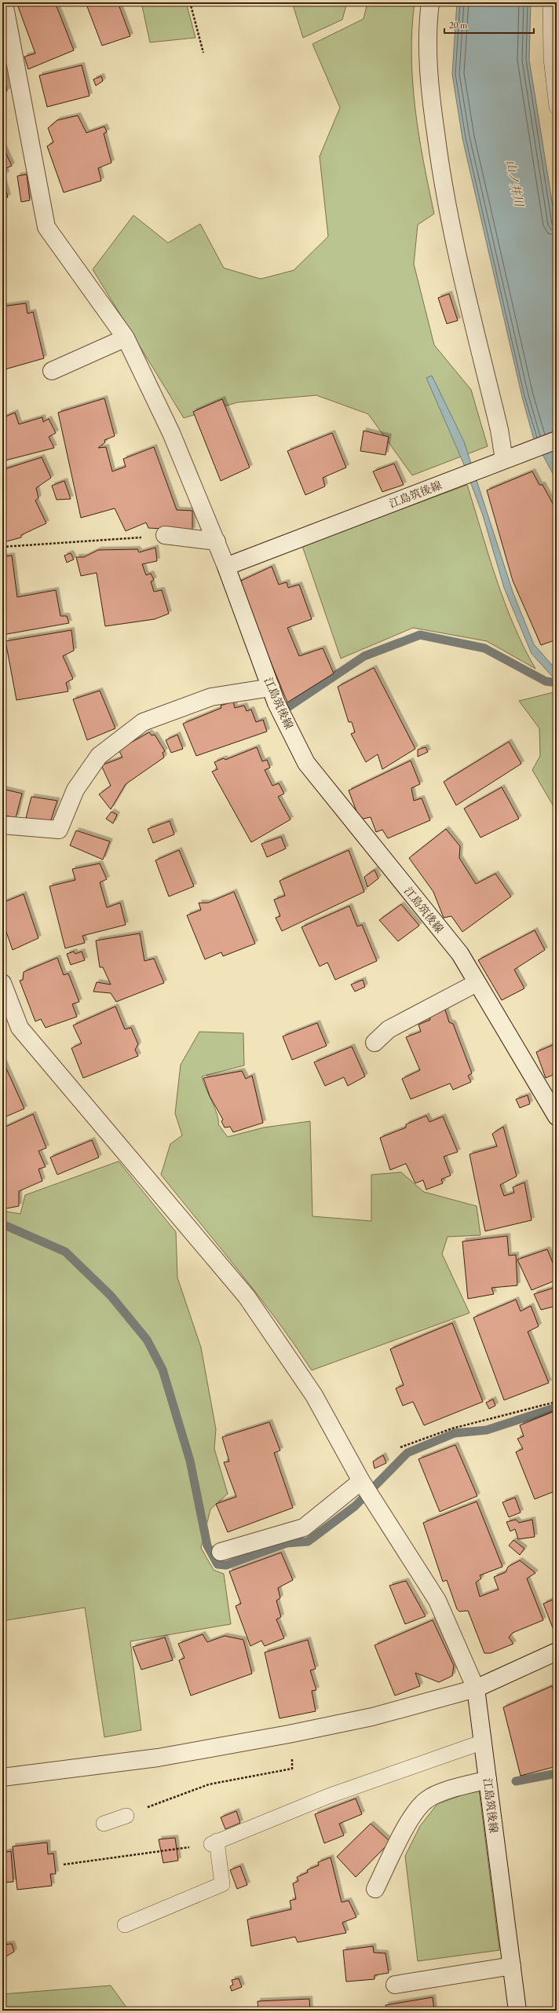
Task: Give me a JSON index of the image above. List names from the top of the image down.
{
  "streets": {
    "street": ["江島筑後線"]
  },
  "water": ["山ノ井川"],
  "scale_bar": "20 m"
}
